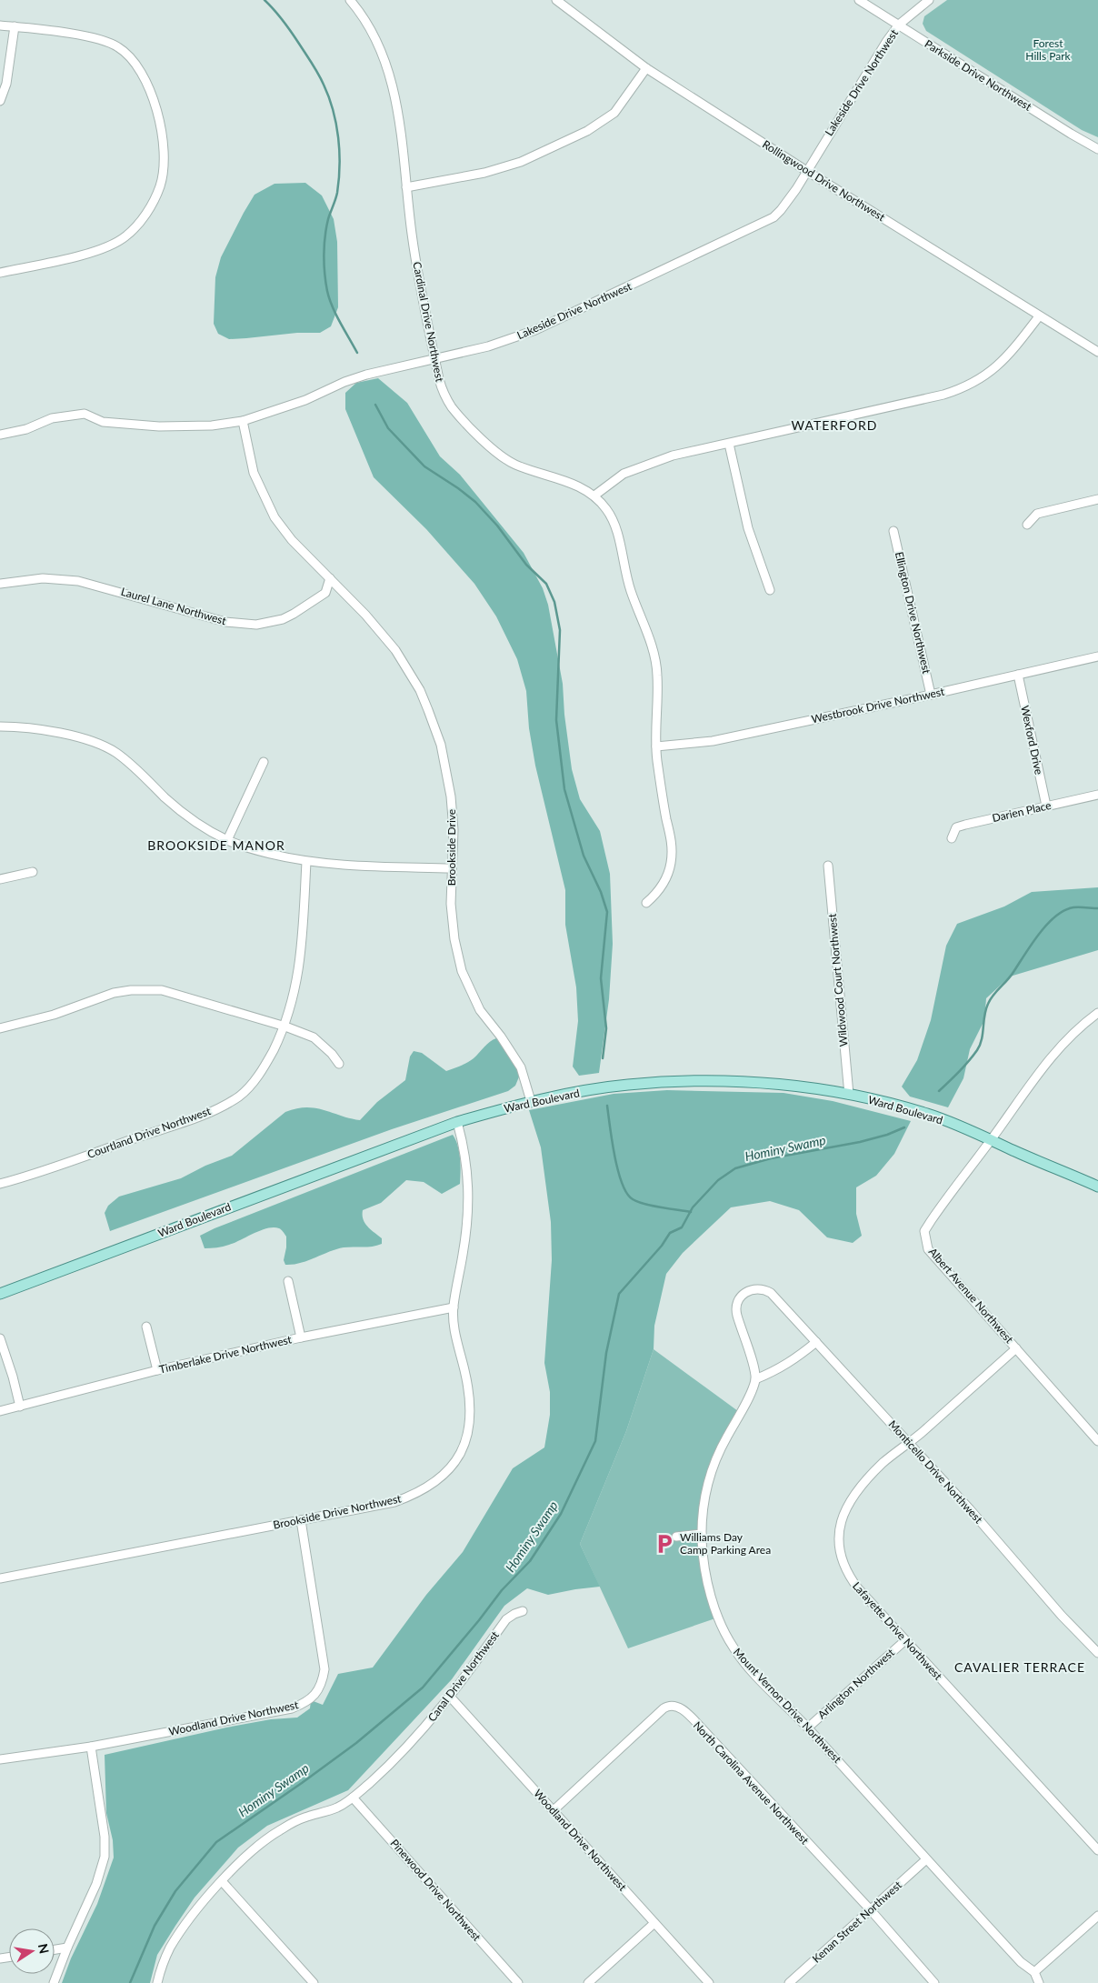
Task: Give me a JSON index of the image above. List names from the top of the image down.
{
  "streets": {
    "main road": ["Ward Boulevard"],
    "street": [
      "Parkside Drive Northwest",
      "Lakeside Drive Northwest",
      "Rollingwood Drive Northwest",
      "Cardinal Drive Northwest",
      "Laurel Lane Northwest",
      "Ellington Drive Northwest",
      "Westbrook Drive Northwest",
      "Wexford Drive",
      "Darien Place",
      "Brookside Drive",
      "Wildwood Court Northwest",
      "Courtland Drive Northwest",
      "Albert Avenue Northwest",
      "Timberlake Drive Northwest",
      "Monticello Drive Northwest",
      "Brookside Drive Northwest",
      "Lafayette Drive Northwest",
      "Canal Drive Northwest",
      "Arlington Northwest",
      "Mount Vernon Drive Northwest",
      "Woodland Drive Northwest",
      "North Carolina Avenue Northwest",
      "Pinewood Drive Northwest",
      "Kenan Street Northwest"
    ]
  },
  "crossings": [
    ["Parkside Drive Northwest", "Lakeside Drive Northwest"],
    ["Lakeside Drive Northwest", "Rollingwood Drive Northwest"],
    ["Lakeside Drive Northwest", "Cardinal Drive Northwest"],
    ["Lakeside Drive Northwest", "Brookside Drive"],
    ["Cardinal Drive Northwest", "Westbrook Drive Northwest"],
    ["Laurel Lane Northwest", "Brookside Drive"],
    ["Ellington Drive Northwest", "Westbrook Drive Northwest"],
    ["Westbrook Drive Northwest", "Wexford Drive"],
    ["Wexford Drive", "Darien Place"],
    ["Brookside Drive", "Ward Boulevard"],
    ["Wildwood Court Northwest", "Ward Boulevard"],
    ["Ward Boulevard", "Albert Avenue Northwest"],
    ["Ward Boulevard", "Brookside Drive Northwest"],
    ["Albert Avenue Northwest", "Lafayette Drive Northwest"],
    ["Timberlake Drive Northwest", "Brookside Drive Northwest"],
    ["Monticello Drive Northwest", "Lafayette Drive Northwest"],
    ["Monticello Drive Northwest", "Mount Vernon Drive Northwest"],
    ["Brookside Drive Northwest", "Woodland Drive Northwest"],
    ["Lafayette Drive Northwest", "Arlington Northwest"],
    ["Canal Drive Northwest", "Woodland Drive Northwest"],
    ["Canal Drive Northwest", "Pinewood Drive Northwest"],
    ["Arlington Northwest", "Mount Vernon Drive Northwest"],
    ["Mount Vernon Drive Northwest", "Kenan Street Northwest"],
    ["Woodland Drive Northwest", "North Carolina Avenue Northwest"],
    ["North Carolina Avenue Northwest", "Kenan Street Northwest"]
  ],
  "districts": ["WATERFORD", "BROOKSIDE MANOR", "CAVALIER TERRACE"],
  "water": ["Hominy Swamp"],
  "parks": ["Forest Hills Park"],
  "places": {
    "parking": ["Williams Day Camp Parking Area"]
  },
  "north": "right"
}
